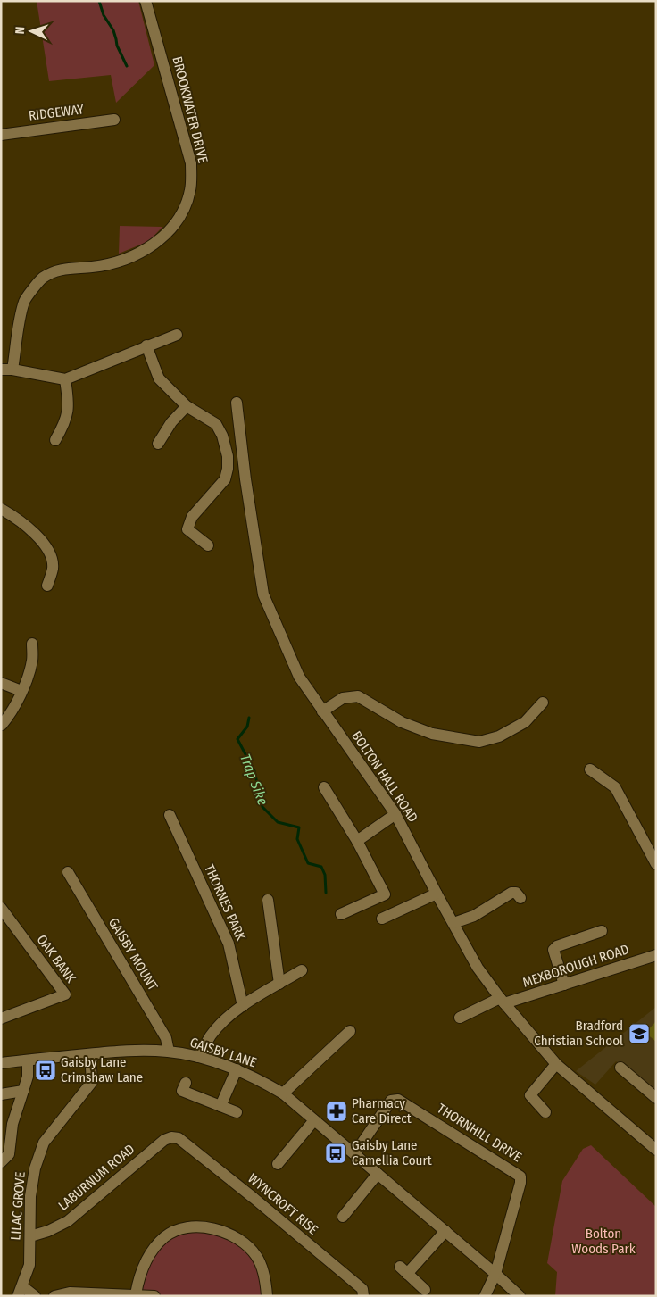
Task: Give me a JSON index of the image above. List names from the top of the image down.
{
  "streets": {
    "street": [
      "BROOKWATER DRIVE",
      "RIDGEWAY",
      "BOLTON HALL ROAD",
      "THORNES PARK",
      "GAISBY MOUNT",
      "OAK BANK",
      "MEXBOROUGH ROAD",
      "GAISBY LANE",
      "THORNHILL DRIVE",
      "LABURNUM ROAD",
      "WYNCROFT RISE",
      "LILAC GROVE"
    ]
  },
  "crossings": [
    ["BOLTON HALL ROAD", "MEXBOROUGH ROAD"],
    ["GAISBY MOUNT", "GAISBY LANE"],
    ["GAISBY LANE", "THORNHILL DRIVE"],
    ["GAISBY LANE", "LILAC GROVE"],
    ["LABURNUM ROAD", "WYNCROFT RISE"],
    ["LABURNUM ROAD", "LILAC GROVE"]
  ],
  "water": ["Trap Sike"],
  "parks": ["Bolton Woods Park"],
  "places": {
    "school or university": ["Bradford Christian School"],
    "bus stop": ["Gaisby Lane Crimshaw Lane", "Gaisby Lane Camellia Court"],
    "pharmacy": ["Pharmacy Care Direct"]
  },
  "north": "left"
}
